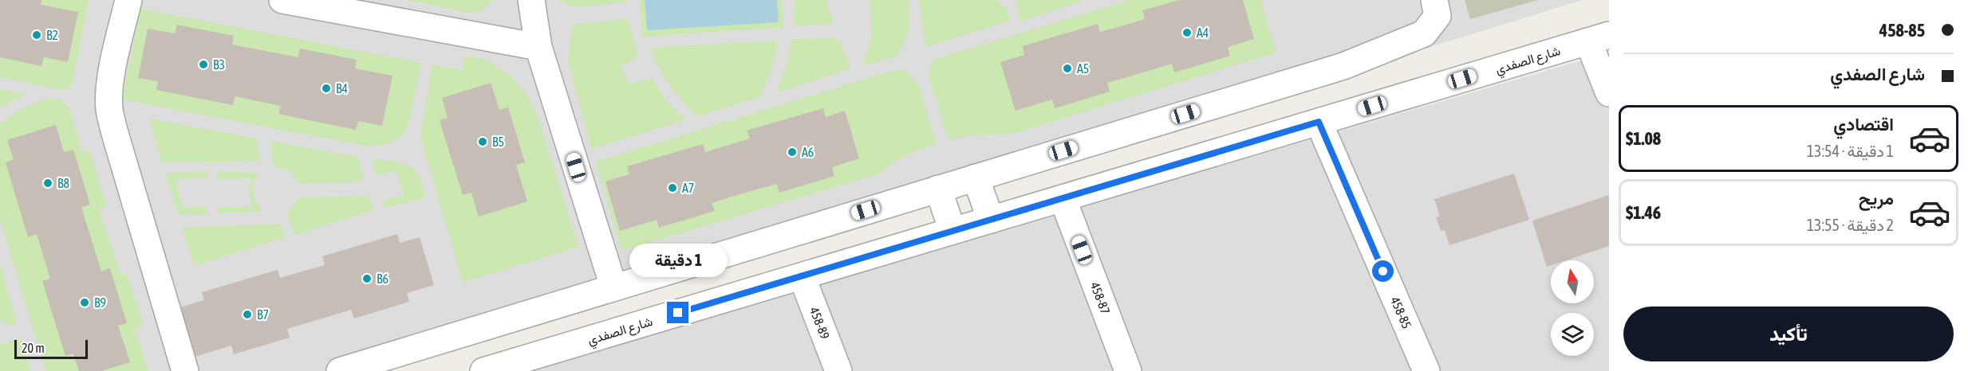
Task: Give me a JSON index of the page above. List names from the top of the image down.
{
  "streets": {
    "street": [
      "شارع الصفدي",
      "458-87",
      "458-85",
      "458-89"
    ]
  },
  "crossings": [
    ["شارع الصفدي", "458-87"],
    ["شارع الصفدي", "458-85"],
    ["شارع الصفدي", "458-89"]
  ],
  "places": [
    "A4",
    "B2",
    "B3",
    "A5",
    "B4",
    "B5",
    "A6",
    "B8",
    "A7",
    "B6",
    "B9",
    "B7"
  ],
  "scale_bar": "20 m",
  "north": "top",
  "page": {
    "banner": ["458-85", "شارع الصفدي"],
    "list": [
      {
        "name": "اقتصادي",
        "note": "1 دقيقة · 13:54",
        "value": "$1.08"
      },
      {
        "name": "مريح",
        "note": "2 دقيقة · 13:55",
        "value": "$1.46"
      }
    ],
    "bubble": "1 دقيقة",
    "buttons": "تأكيد",
    "scale": "20 m"
  }
}
